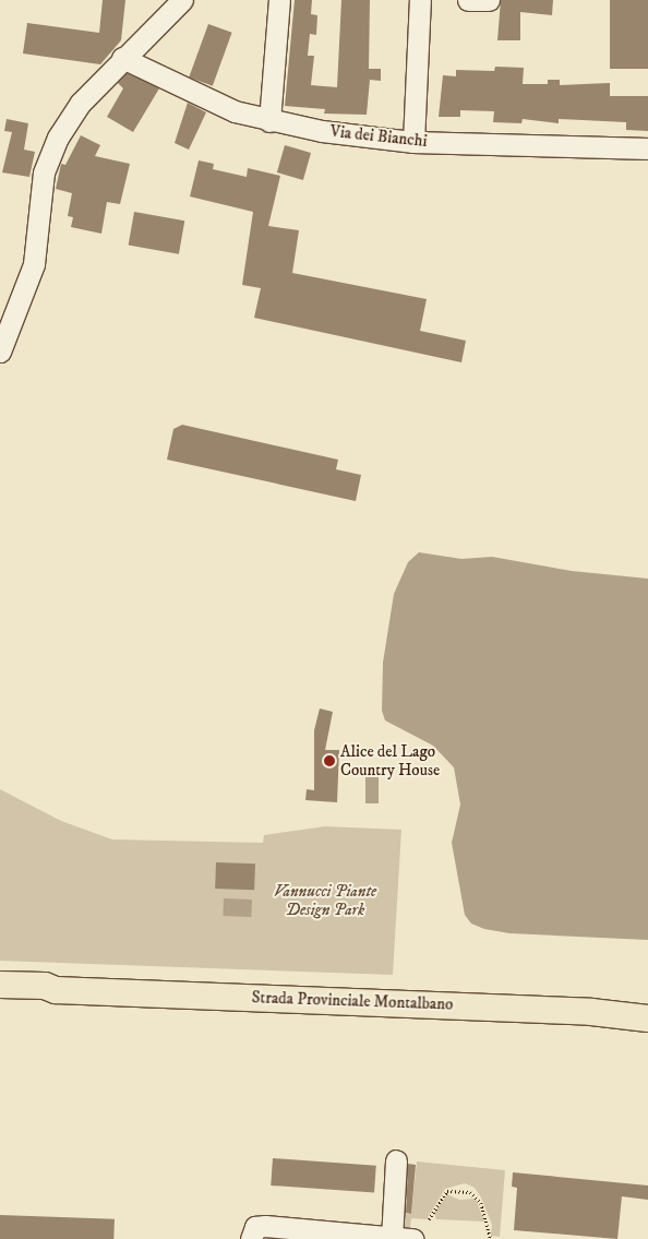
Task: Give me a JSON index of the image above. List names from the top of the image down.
{
  "streets": {
    "main road": ["Strada Provinciale Montalbano"],
    "street": ["Via dei Bianchi"]
  },
  "parks": ["Vannucci Piante Design Park"],
  "places": ["Alice del Lago Country House"]
}
